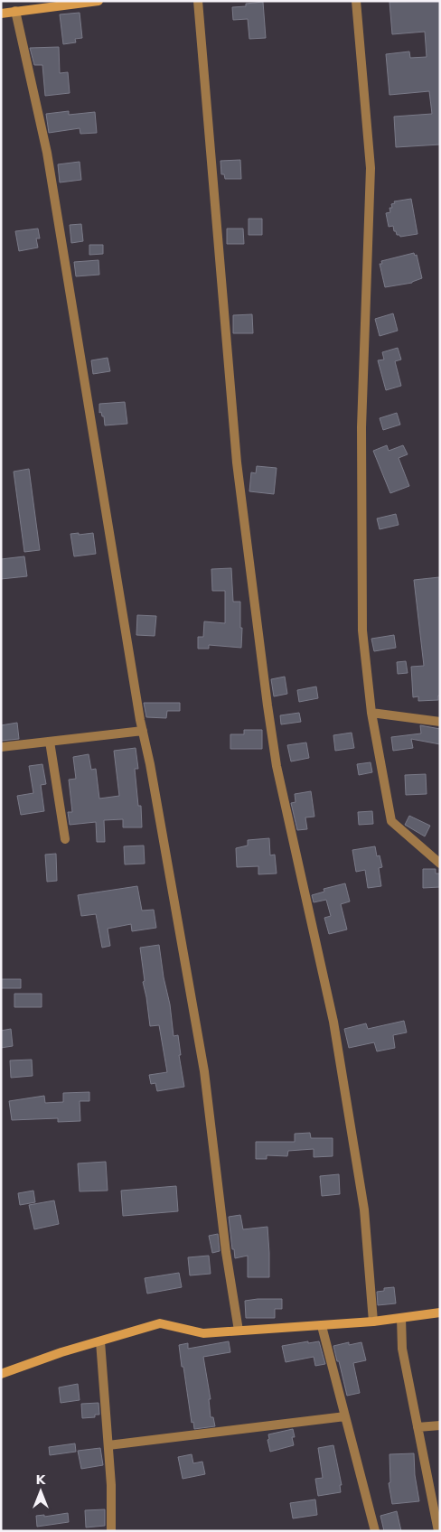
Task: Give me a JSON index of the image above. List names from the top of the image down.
{
  "north": "top"
}
